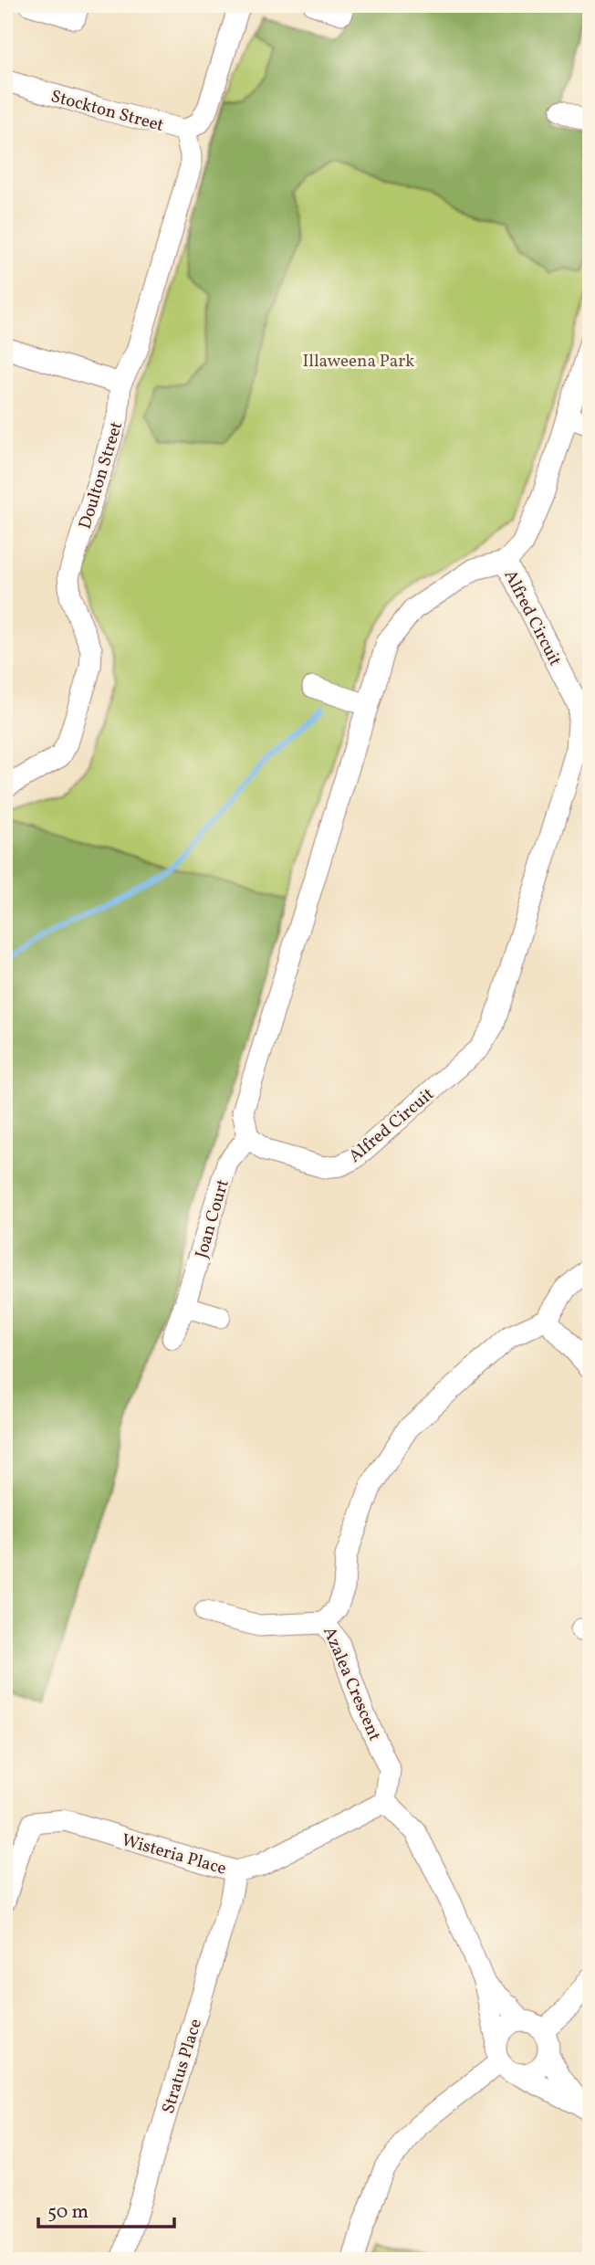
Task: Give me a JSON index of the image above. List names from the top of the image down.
{
  "streets": {
    "street": [
      "Stockton Street",
      "Doulton Street",
      "Alfred Circuit",
      "Joan Court",
      "Azalea Crescent",
      "Wisteria Place",
      "Stratus Place"
    ]
  },
  "crossings": [
    ["Stockton Street", "Doulton Street"],
    ["Alfred Circuit", "Joan Court"],
    ["Azalea Crescent", "Wisteria Place"],
    ["Wisteria Place", "Stratus Place"]
  ],
  "parks": ["Illaweena Park"],
  "scale_bar": "50 m"
}
